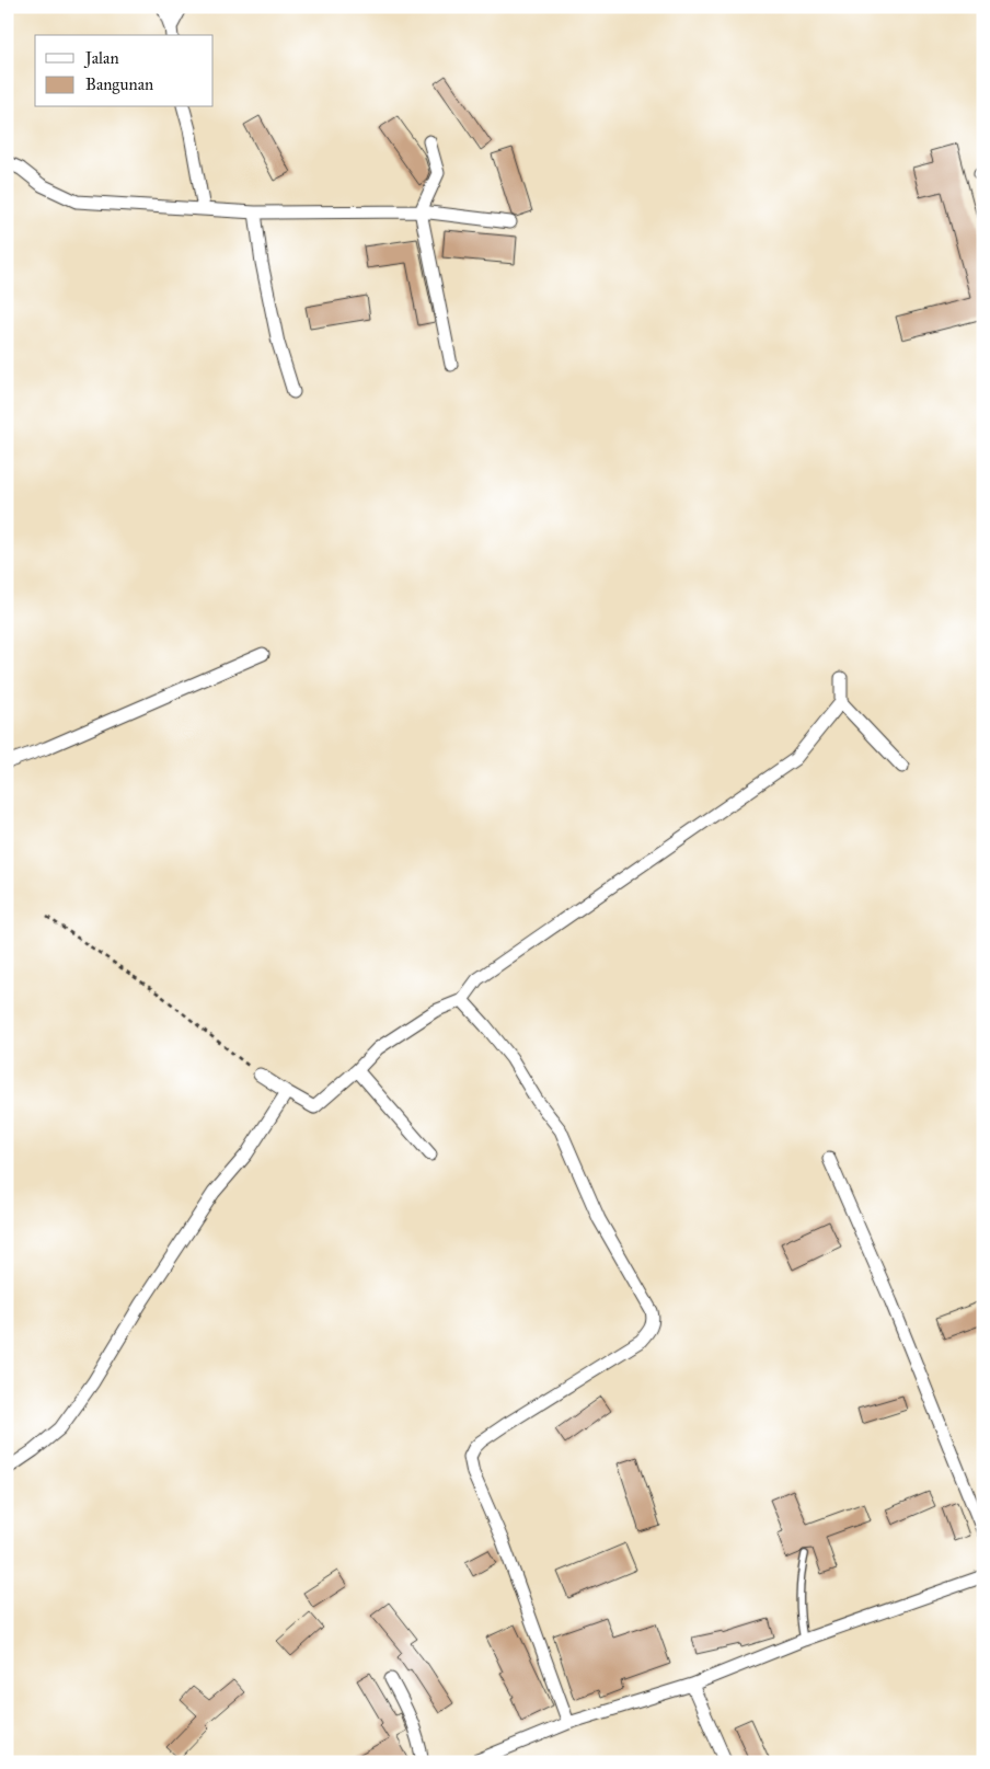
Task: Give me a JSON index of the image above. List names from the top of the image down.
{
  "legend": ["Jalan", "Bangunan"]
}
